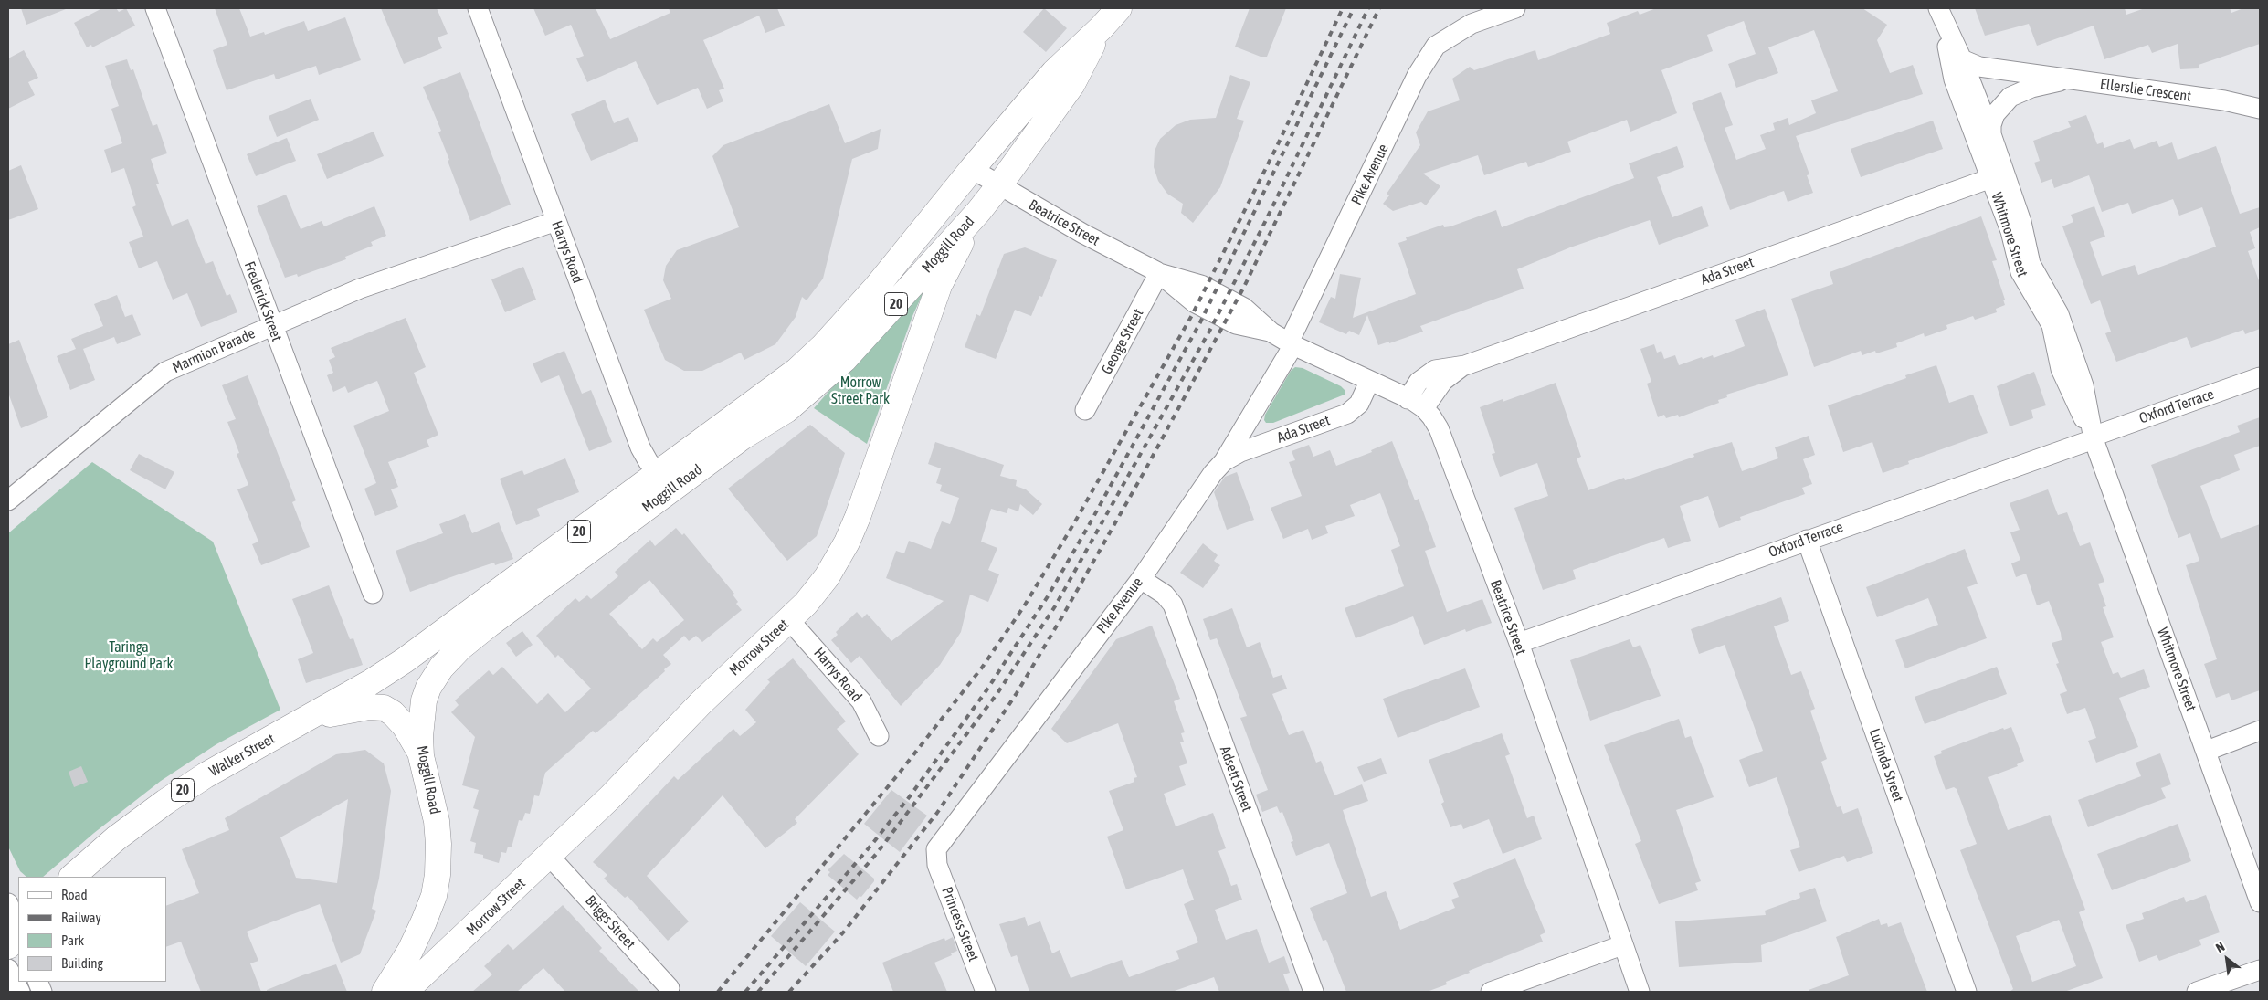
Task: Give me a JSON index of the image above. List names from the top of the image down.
{
  "streets": {
    "highway": [
      "Moggill Road",
      "20",
      "Morrow Street",
      "Walker Street"
    ],
    "street": [
      "Ellerslie Crescent",
      "Pike Avenue",
      "Beatrice Street",
      "Whitmore Street",
      "Harrys Road",
      "Ada Street",
      "Frederick Street",
      "George Street",
      "Marmion Parade",
      "Oxford Terrace",
      "Lucinda Street",
      "Adsett Street",
      "Briggs Street",
      "Princess Street"
    ]
  },
  "crossings": [
    ["Ellerslie Crescent", "Whitmore Street"],
    ["Pike Avenue", "Beatrice Street"],
    ["Pike Avenue", "Ada Street"],
    ["Pike Avenue", "Adsett Street"],
    ["Pike Avenue", "Princess Street"],
    ["Beatrice Street", "Moggill Road"],
    ["Beatrice Street", "Ada Street"],
    ["Beatrice Street", "George Street"],
    ["Beatrice Street", "Oxford Terrace"],
    ["Whitmore Street", "Ada Street"],
    ["Whitmore Street", "Oxford Terrace"],
    ["Moggill Road", "Harrys Road"],
    ["Moggill Road", "Morrow Street"],
    ["Moggill Road", "Walker Street"],
    ["Harrys Road", "Marmion Parade"],
    ["Harrys Road", "Morrow Street"],
    ["Frederick Street", "Marmion Parade"],
    ["Oxford Terrace", "Lucinda Street"],
    ["Morrow Street", "Briggs Street"]
  ],
  "parks": ["Morrow Street Park", "Taringa Playground Park"],
  "legend": [
    "Road",
    "Railway",
    "Park",
    "Building"
  ],
  "north": "top left"
}
